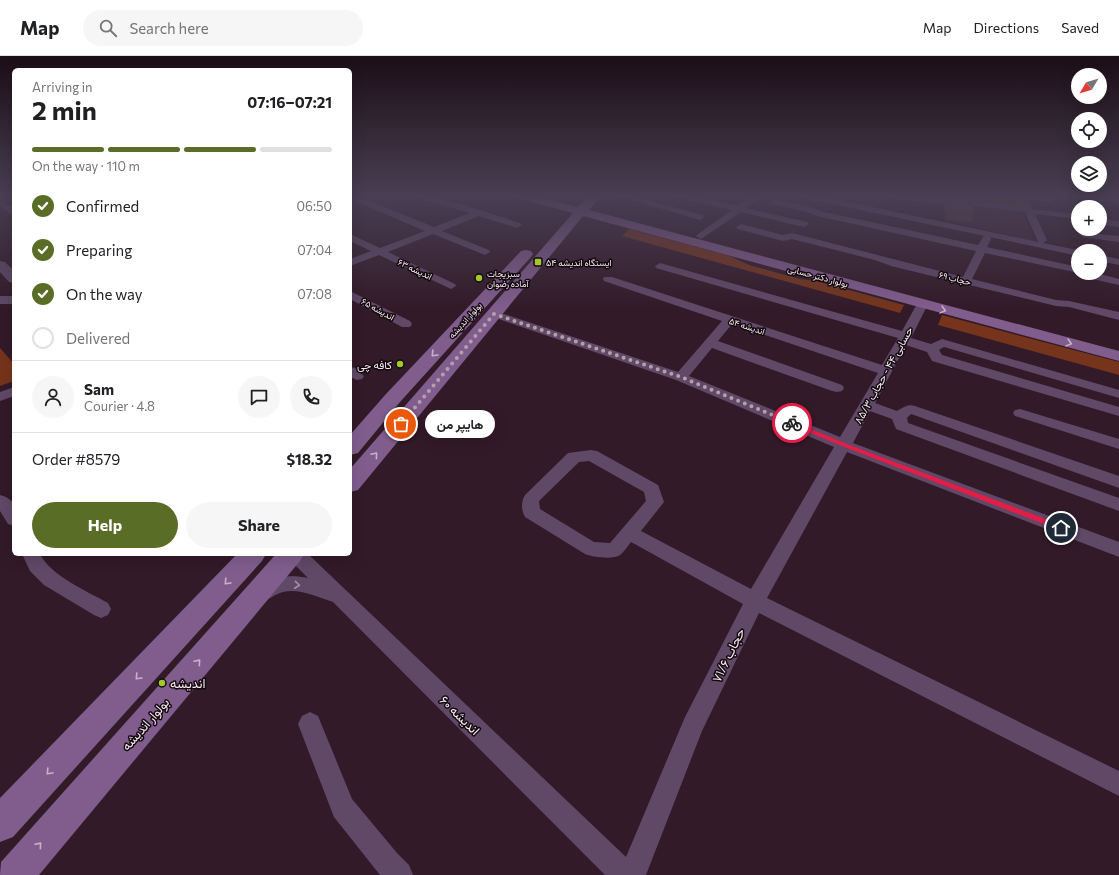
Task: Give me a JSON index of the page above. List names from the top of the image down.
{
  "streets": {
    "main road": ["بولوار دکتر حسابی", "بولوار اندیشه"],
    "street": [
      "اندیشه ۶۳",
      "حجاب ۶۹",
      "اندیشه ۶۵",
      "اندیشه ۵۴",
      "حسابی ۴۴ - حجاب ۸۵/۳",
      "حجاب ۷۱/۶",
      "اندیشه ۶۰"
    ]
  },
  "crossings": [
    ["بولوار دکتر حسابی", "حسابی ۴۴ - حجاب ۸۵/۳"],
    ["اندیشه ۵۴", "حسابی ۴۴ - حجاب ۸۵/۳"],
    ["حسابی ۴۴ - حجاب ۸۵/۳", "حجاب ۷۱/۶"]
  ],
  "places": {
    "transit": ["ایستگاه اندیشه ۵۴"],
    "other": [
      "سبزیجات آماده رضوان",
      "کافه چی",
      "هایپر من",
      "اندیشه"
    ]
  },
  "north": "bottom left",
  "page": {
    "header": "Map",
    "search": "Search here",
    "nav": ["Map", "Directions", "Saved"],
    "map_buttons": ["+", "−"],
    "heading": ["2 min", "Arriving in", "07:16–07:21"],
    "panel": [
      "Sam",
      "Courier · 4.8",
      "Order #8579",
      "$18.32"
    ],
    "bar": "On the way · 110 m",
    "list": [
      ["Confirmed", "06:50"],
      ["Preparing", "07:04"],
      ["On the way", "07:08"],
      "Delivered"
    ],
    "bubble": "هایپر من",
    "buttons": ["Help", "Share"]
  }
}
